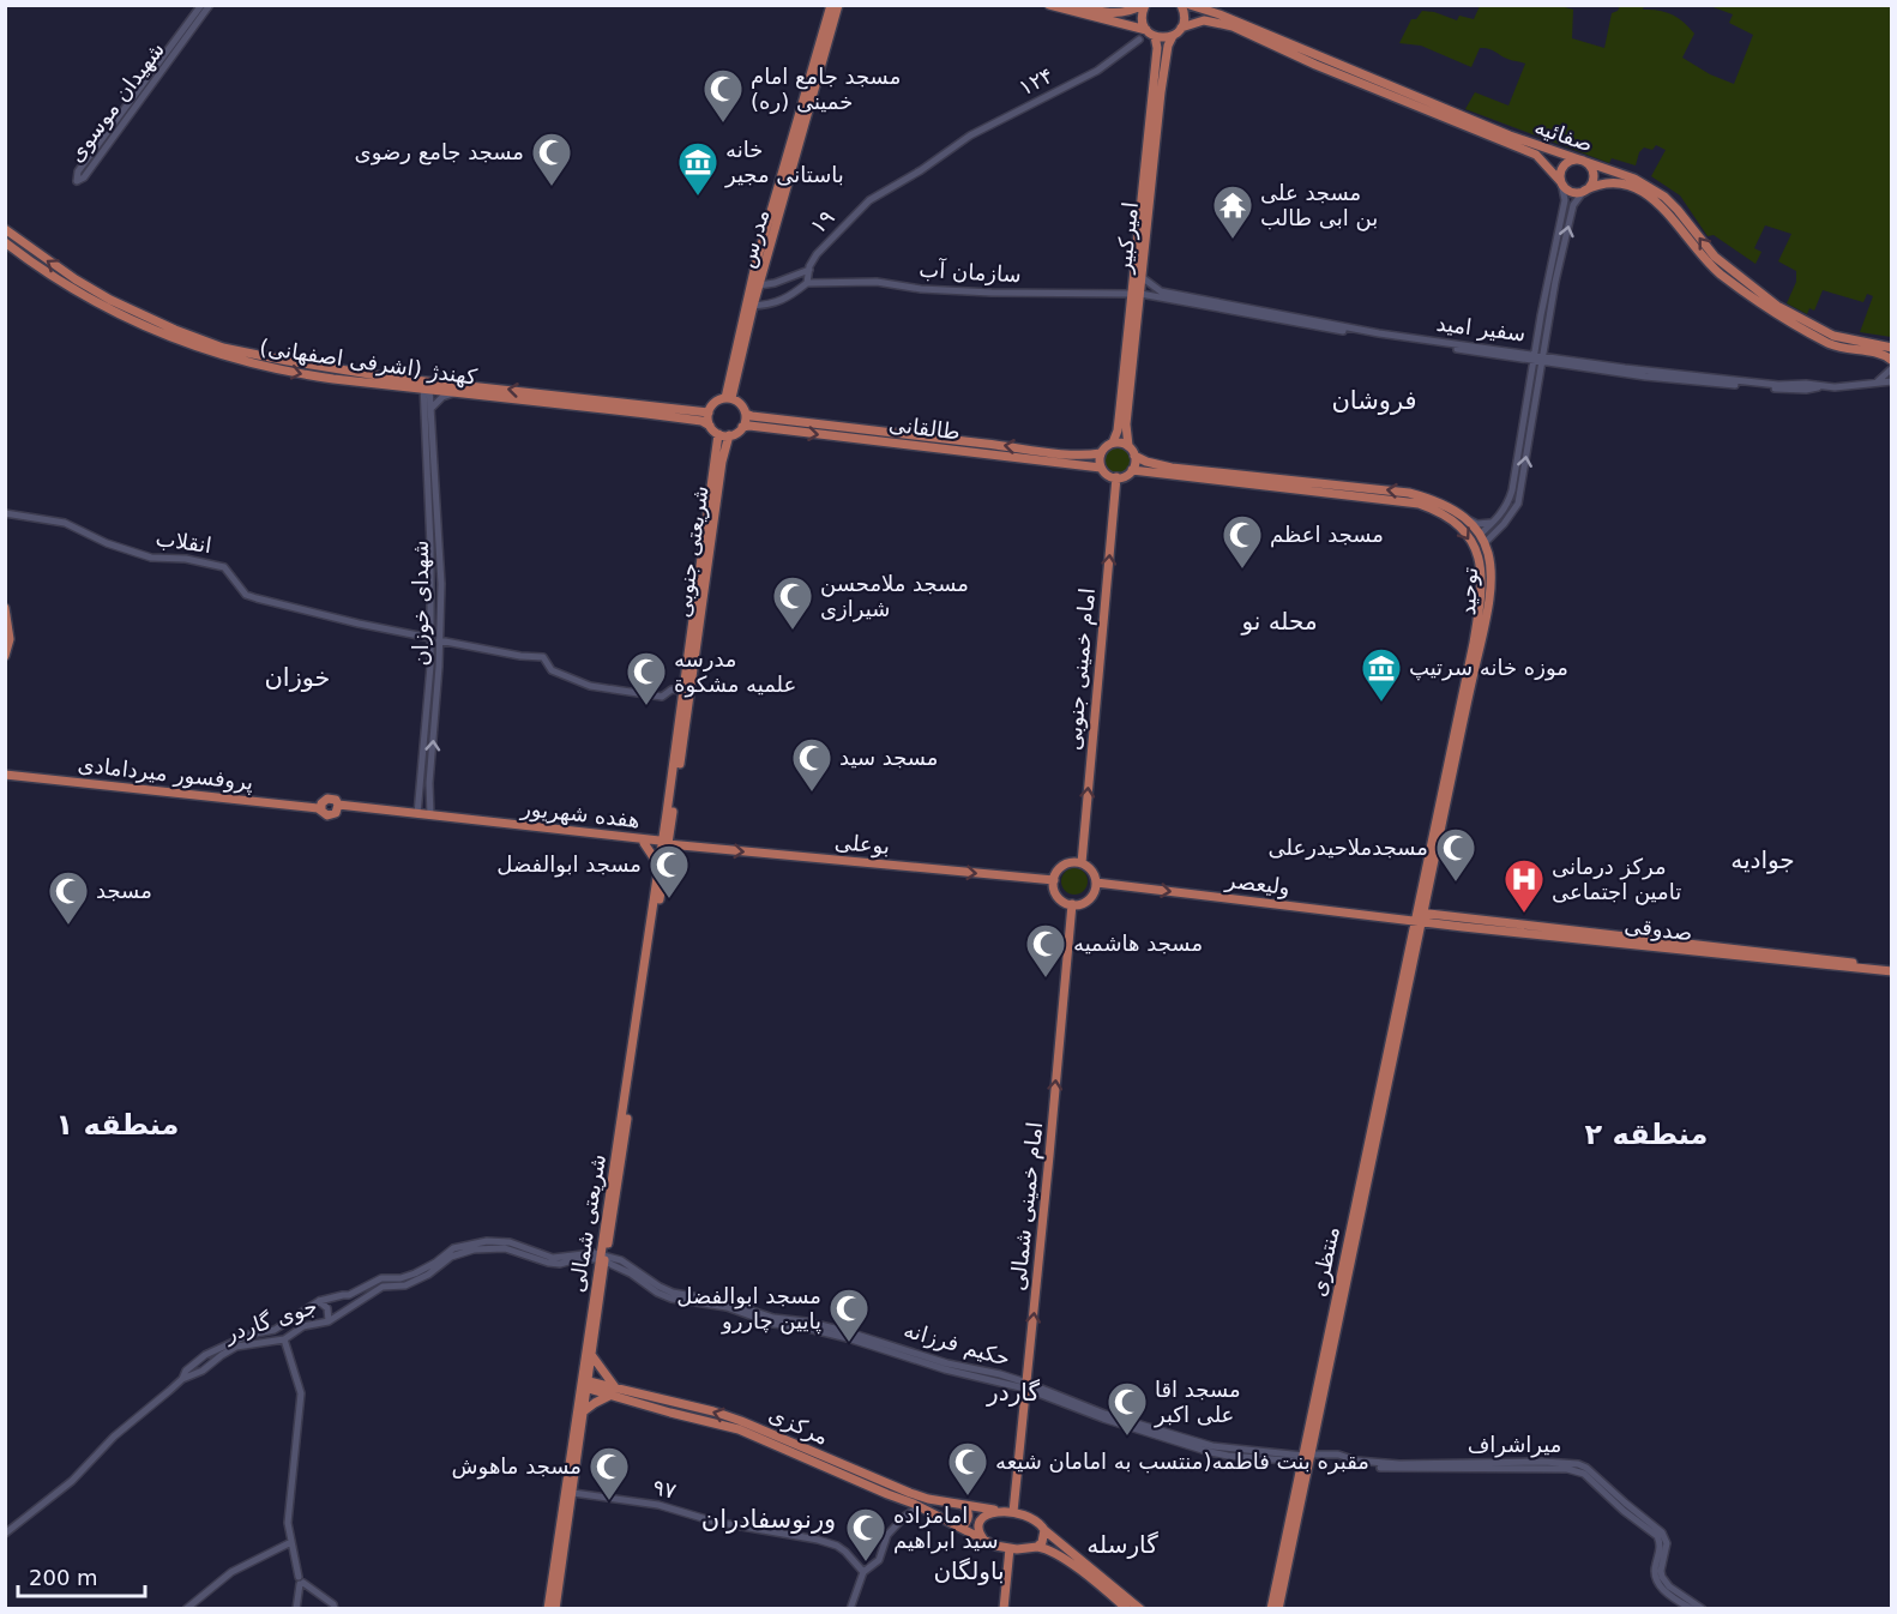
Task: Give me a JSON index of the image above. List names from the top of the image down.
{
  "streets": {
    "main road": [
      "صفائیه",
      "امیرکبیر",
      "مدرس",
      "کهندژ (اشرفی اصفهانی)",
      "طالقانی",
      "شریعتی جنوبی",
      "توحید",
      "امام خمینی جنوبی",
      "پروفسور میردامادی",
      "هفده شهریور",
      "بوعلی",
      "ولیعصر",
      "صدوقی",
      "امام خمینی شمالی",
      "شریعتی شمالی",
      "منتظری",
      "مرکزی"
    ],
    "street": [
      "۱۲۴",
      "شهیدان موسوی",
      "۱۹",
      "سازمان آب",
      "سفیر امید",
      "انقلاب",
      "شهدای خوزان",
      "جوی گاردر",
      "حکیم فرزانه",
      "میراشراف",
      "۹۷"
    ]
  },
  "crossings": [
    ["۱۲۴", "۱۹"],
    ["امیرکبیر", "سازمان آب"],
    ["امیرکبیر", "سفیر امید"],
    ["امیرکبیر", "طالقانی"],
    ["امیرکبیر", "توحید"],
    ["امیرکبیر", "امام خمینی جنوبی"],
    ["مدرس", "کهندژ (اشرفی اصفهانی)"],
    ["مدرس", "طالقانی"],
    ["مدرس", "شریعتی جنوبی"],
    ["سازمان آب", "سفیر امید"],
    ["کهندژ (اشرفی اصفهانی)", "طالقانی"],
    ["کهندژ (اشرفی اصفهانی)", "شریعتی جنوبی"],
    ["کهندژ (اشرفی اصفهانی)", "شهدای خوزان"],
    ["طالقانی", "شریعتی جنوبی"],
    ["طالقانی", "توحید"],
    ["طالقانی", "امام خمینی جنوبی"],
    ["انقلاب", "شهدای خوزان"],
    ["شریعتی جنوبی", "هفده شهریور"],
    ["شریعتی جنوبی", "بوعلی"],
    ["شریعتی جنوبی", "شریعتی شمالی"],
    ["توحید", "امام خمینی جنوبی"],
    ["توحید", "ولیعصر"],
    ["توحید", "صدوقی"],
    ["توحید", "منتظری"],
    ["شهدای خوزان", "هفده شهریور"],
    ["امام خمینی جنوبی", "بوعلی"],
    ["امام خمینی جنوبی", "ولیعصر"],
    ["امام خمینی جنوبی", "امام خمینی شمالی"],
    ["هفده شهریور", "بوعلی"],
    ["هفده شهریور", "شریعتی شمالی"],
    ["بوعلی", "ولیعصر"],
    ["بوعلی", "امام خمینی شمالی"],
    ["بوعلی", "شریعتی شمالی"],
    ["ولیعصر", "صدوقی"],
    ["ولیعصر", "امام خمینی شمالی"],
    ["ولیعصر", "منتظری"],
    ["صدوقی", "منتظری"],
    ["امام خمینی شمالی", "حکیم فرزانه"],
    ["امام خمینی شمالی", "مرکزی"],
    ["شریعتی شمالی", "جوی گاردر"],
    ["شریعتی شمالی", "حکیم فرزانه"],
    ["شریعتی شمالی", "مرکزی"],
    ["شریعتی شمالی", "۹۷"],
    ["منتظری", "حکیم فرزانه"],
    ["منتظری", "میراشراف"],
    ["جوی گاردر", "حکیم فرزانه"],
    ["حکیم فرزانه", "میراشراف"]
  ],
  "one_way": [
    "امام خمینی جنوبی",
    "بوعلی",
    "ولیعصر",
    "امام خمینی شمالی"
  ],
  "districts": [
    "فروشان",
    "محله نو",
    "خوزان",
    "جوادیه",
    "منطقه ۱",
    "منطقه ۲",
    "گاردر",
    "ورنوسفادران",
    "گارسله",
    "باولگان"
  ],
  "places": {
    "mosque": [
      "مسجد جامع امام خمینی (ره)",
      "مسجد جامع رضوی",
      "مسجد اعظم",
      "مسجد ملامحسن شیرازی",
      "مدرسه علمیه مشکوة",
      "مسجد سید",
      "مسجدملاحیدرعلی",
      "مسجد ابوالفضل",
      "مسجد",
      "مسجد هاشمیه",
      "مسجد ابوالفضل پایین چاررو",
      "مسجد اقا علی اکبر",
      "مقبره بنت فاطمه(منتسب به امامان شیعه",
      "مسجد ماهوش",
      "امامزاده سید ابراهیم"
    ],
    "museum": ["خانه باستانی مجیر", "موزه خانه سرتیپ"],
    "temple": ["مسجد علی بن ابی طالب"],
    "hospital": ["مرکز درمانی تامین اجتماعی"]
  },
  "scale_bar": "200 m"
}
